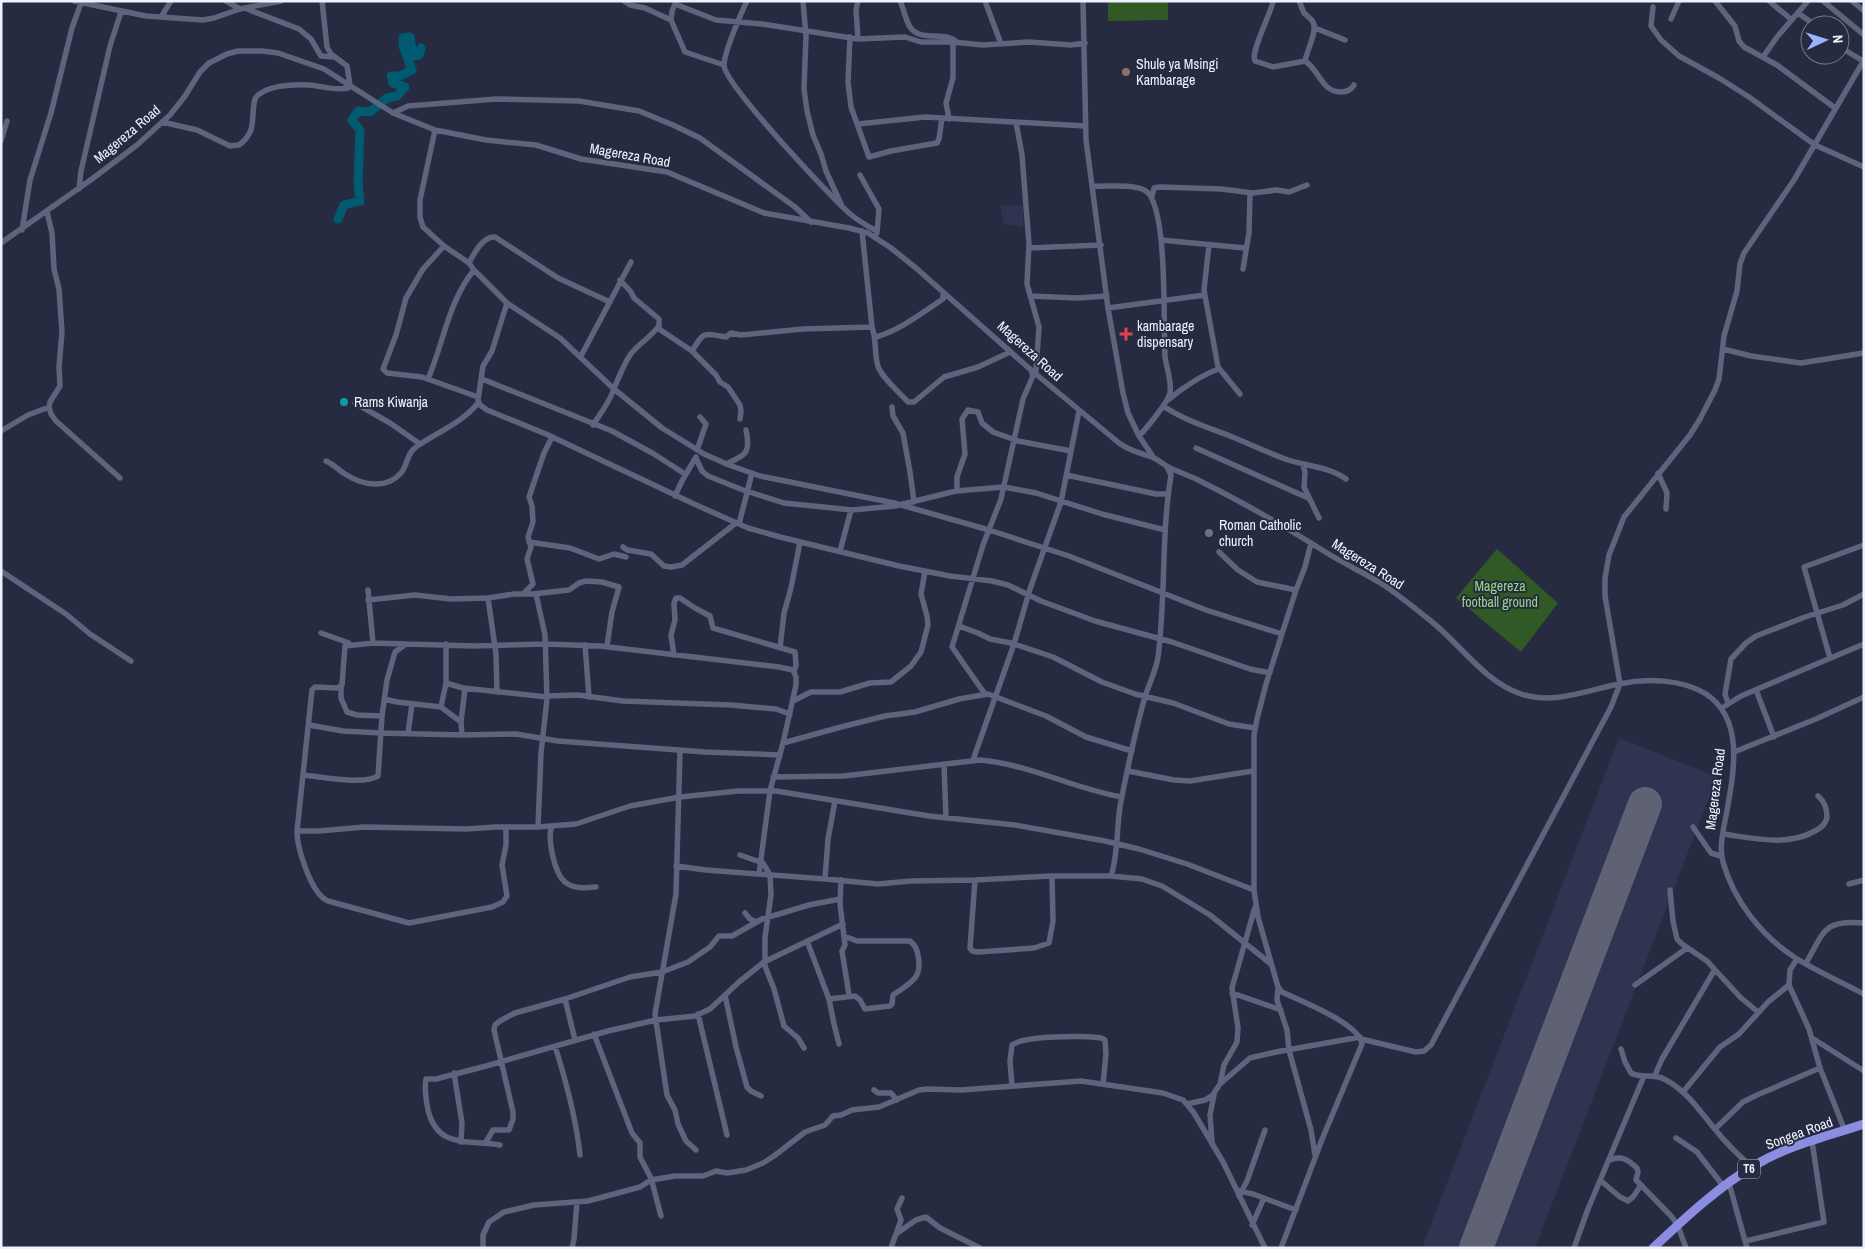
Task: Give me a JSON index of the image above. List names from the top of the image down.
{
  "streets": {
    "highway": ["Songea Road", "T6"],
    "street": ["Magereza Road"]
  },
  "parks": ["Magereza football ground"],
  "places": {
    "other": ["Shule ya Msingi Kambarage", "Rams Kiwanja", "Roman Catholic church"],
    "health": ["kambarage dispensary"]
  },
  "north": "right"
}
